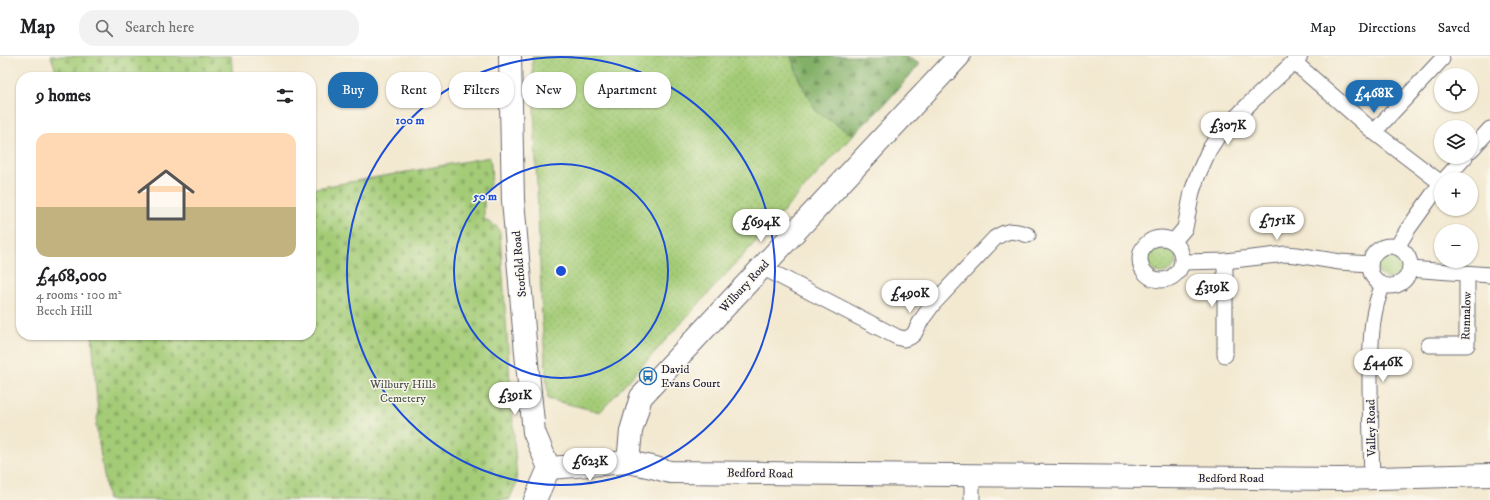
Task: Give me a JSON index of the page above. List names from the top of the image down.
{
  "streets": {
    "street": [
      "Stotfold Road",
      "Wilbury Road",
      "Runnalow",
      "Valley Road",
      "Bedford Road"
    ]
  },
  "crossings": [
    ["Stotfold Road", "Bedford Road"],
    ["Wilbury Road", "Bedford Road"],
    ["Runnalow", "Valley Road"],
    ["Valley Road", "Bedford Road"]
  ],
  "parks": ["Wilbury Hills Cemetery"],
  "places": {
    "bus stop": ["David Evans Court"]
  },
  "page": {
    "header": "Map",
    "search": "Search here",
    "nav": ["Map", "Directions", "Saved"],
    "map_buttons": ["+", "−"],
    "chip": [
      "Buy",
      "Rent",
      "Filters",
      "New",
      "Apartment"
    ],
    "heading": "9 homes",
    "price": [
      "£468K",
      "£307K",
      "£751K",
      "£694K",
      "£319K",
      "£490K",
      "£446K",
      "£391K",
      "£623K"
    ],
    "list": [
      {
        "name": "£468,000",
        "note": "4 rooms · 100 m² · Beech Hill"
      }
    ]
  },
  "rings": ["100 m", "50 m"]
}
